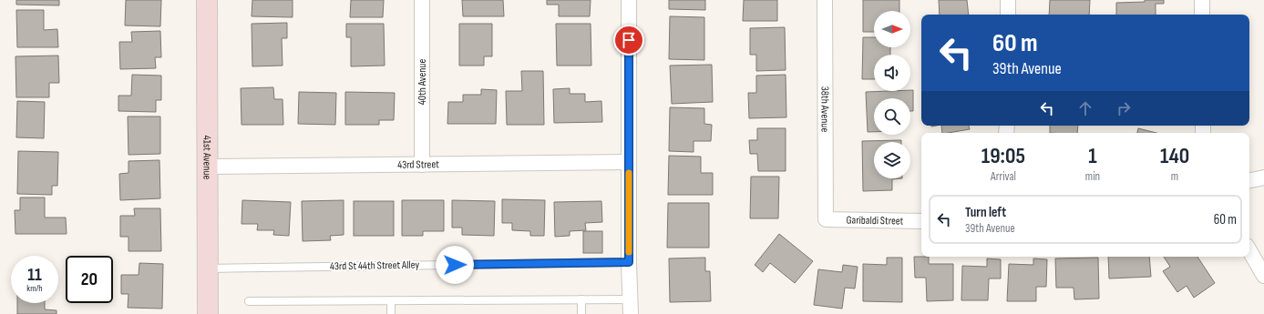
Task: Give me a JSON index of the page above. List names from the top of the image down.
{
  "streets": {
    "street": [
      "40th Avenue",
      "38th Avenue",
      "41st Avenue",
      "43rd Street",
      "Garibaldi Street"
    ],
    "lane": ["43rd St 44th Street Alley"]
  },
  "crossings": [
    ["40th Avenue", "43rd Street"],
    ["38th Avenue", "Garibaldi Street"],
    ["41st Avenue", "43rd Street"],
    ["41st Avenue", "43rd St 44th Street Alley"]
  ],
  "north": "right",
  "page": {
    "turn": ["60 m", "39th Avenue"],
    "eta": [
      "19:05",
      "Arrival",
      "1",
      "min",
      "140",
      "m"
    ],
    "list": [
      {
        "name": "Turn left",
        "note": "39th Avenue",
        "value": "60 m"
      }
    ],
    "speed": "11 km/h",
    "limit": "20"
  }
}
